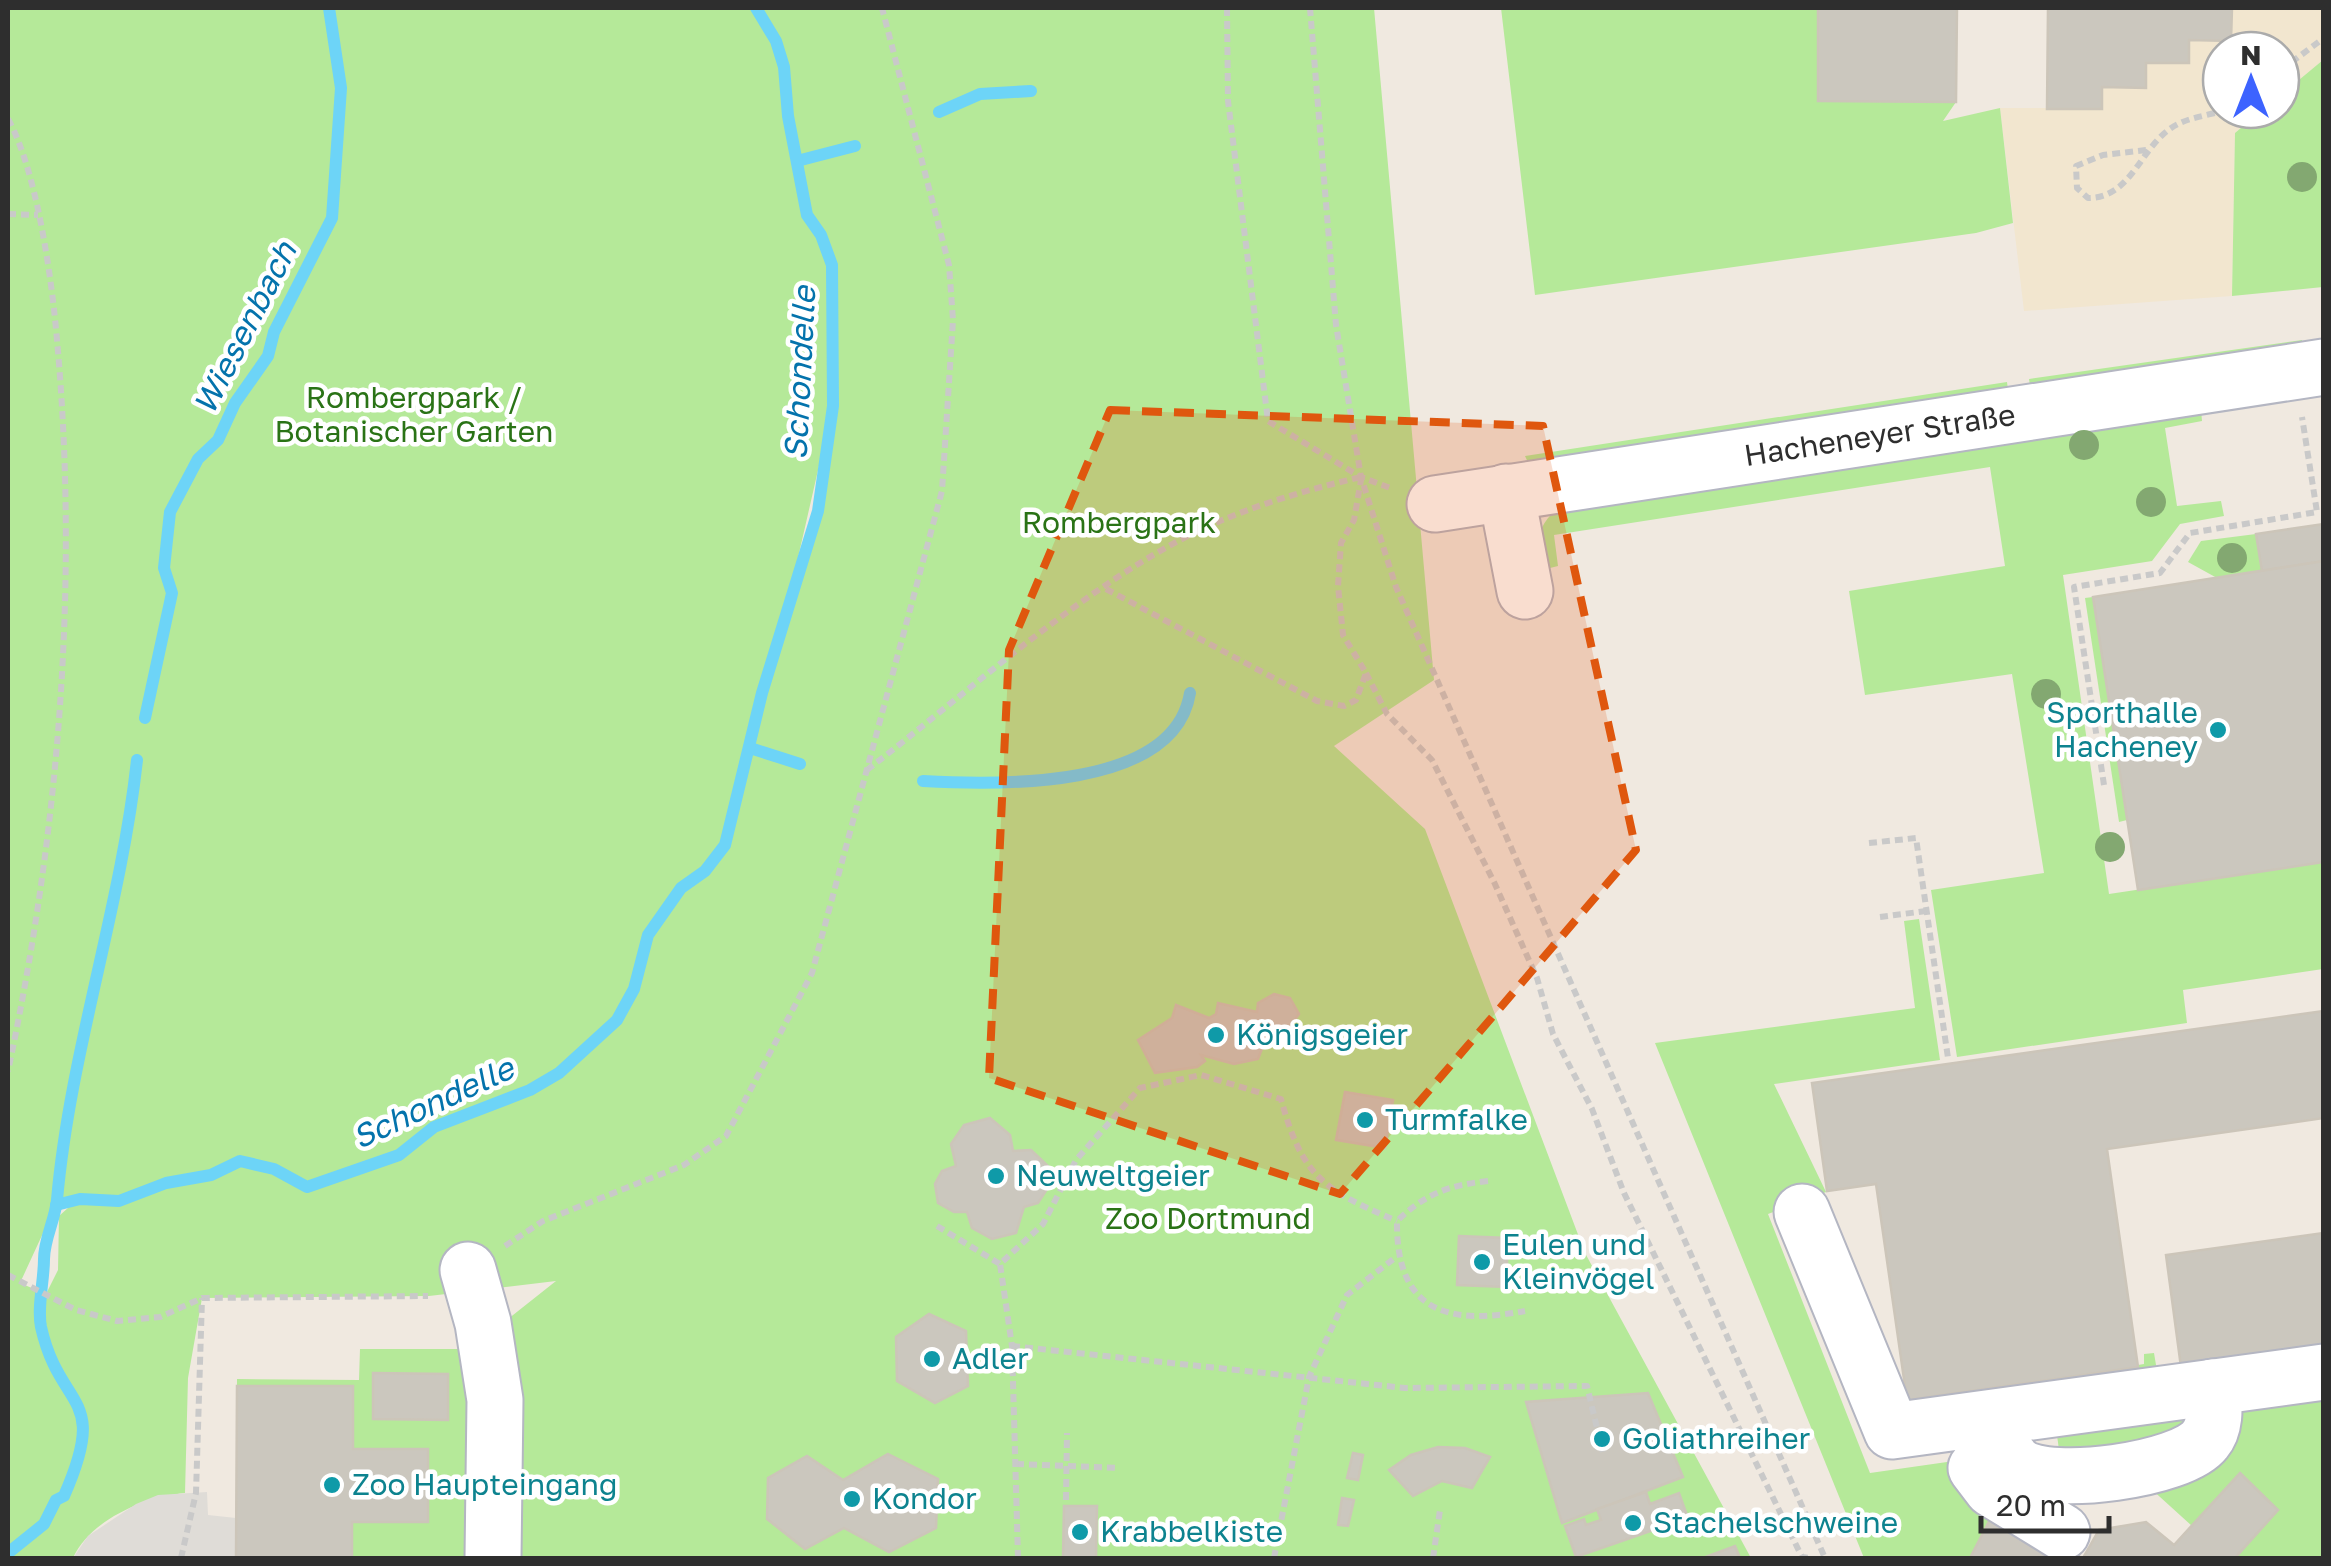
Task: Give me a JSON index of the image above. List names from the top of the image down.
{
  "streets": {
    "street": ["Hacheneyer Straße"]
  },
  "water": ["Wiesenbach", "Schondelle"],
  "parks": ["Rombergpark / Botanischer Garten", "Rombergpark", "Zoo Dortmund"],
  "places": [
    "Sporthalle Hacheney",
    "Königsgeier",
    "Turmfalke",
    "Neuweltgeier",
    "Eulen und Kleinvögel",
    "Adler",
    "Goliathreiher",
    "Zoo Haupteingang",
    "Kondor",
    "Stachelschweine",
    "Krabbelkiste"
  ],
  "scale_bar": "20 m",
  "north": "top"
}
